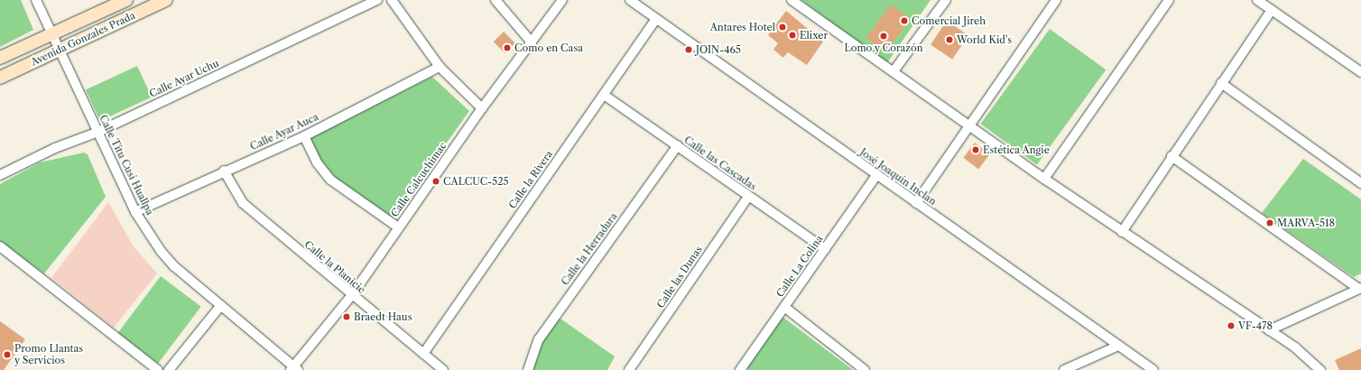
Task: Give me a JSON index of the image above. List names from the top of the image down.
{
  "streets": {
    "street": [
      "Avenida Gonzales Prada",
      "Calle Ayar Uchu",
      "Calle Ayar Auca",
      "Calle las Cascadas",
      "Calle Titu Cusi Huallpa",
      "José Joaquín Inclan",
      "Calle Calcuchimac",
      "Calle la Rivera",
      "Calle la Herradura",
      "Calle La Colina",
      "Calle la Planicie",
      "Calle las Dunas"
    ]
  },
  "crossings": [
    ["Avenida Gonzales Prada", "Calle Titu Cusi Huallpa"],
    ["Calle Ayar Uchu", "Calle Titu Cusi Huallpa"],
    ["Calle Ayar Auca", "Calle Titu Cusi Huallpa"],
    ["Calle Ayar Auca", "Calle la Planicie"],
    ["Calle las Cascadas", "Calle la Rivera"],
    ["Calle las Cascadas", "Calle la Herradura"],
    ["Calle las Cascadas", "Calle La Colina"],
    ["Calle las Cascadas", "Calle las Dunas"],
    ["Calle Titu Cusi Huallpa", "Calle Calcuchimac"],
    ["José Joaquín Inclan", "Calle la Rivera"],
    ["José Joaquín Inclan", "Calle La Colina"],
    ["Calle Calcuchimac", "Calle la Planicie"],
    ["Calle la Rivera", "Calle la Planicie"]
  ],
  "places": [
    "Comercial Jireh",
    "Antares Hotel",
    "Elixer",
    "Lomo y Corazón",
    "World Kid's",
    "Como en Casa",
    "JOIN-465",
    "Estética Angie",
    "CALCUC-525",
    "MARVA-518",
    "Braedt Haus",
    "VF-478",
    "Promo Llantas y Servicios"
  ]
}
